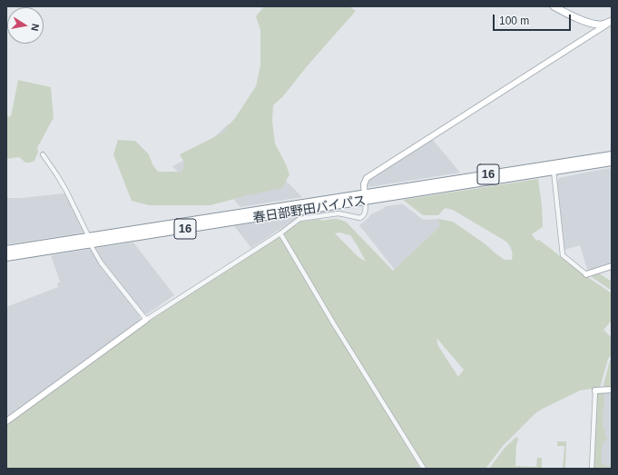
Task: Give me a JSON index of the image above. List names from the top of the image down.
{
  "streets": {
    "highway": ["16", "春日部野田バイパス"]
  },
  "scale_bar": "100 m",
  "north": "right"
}
